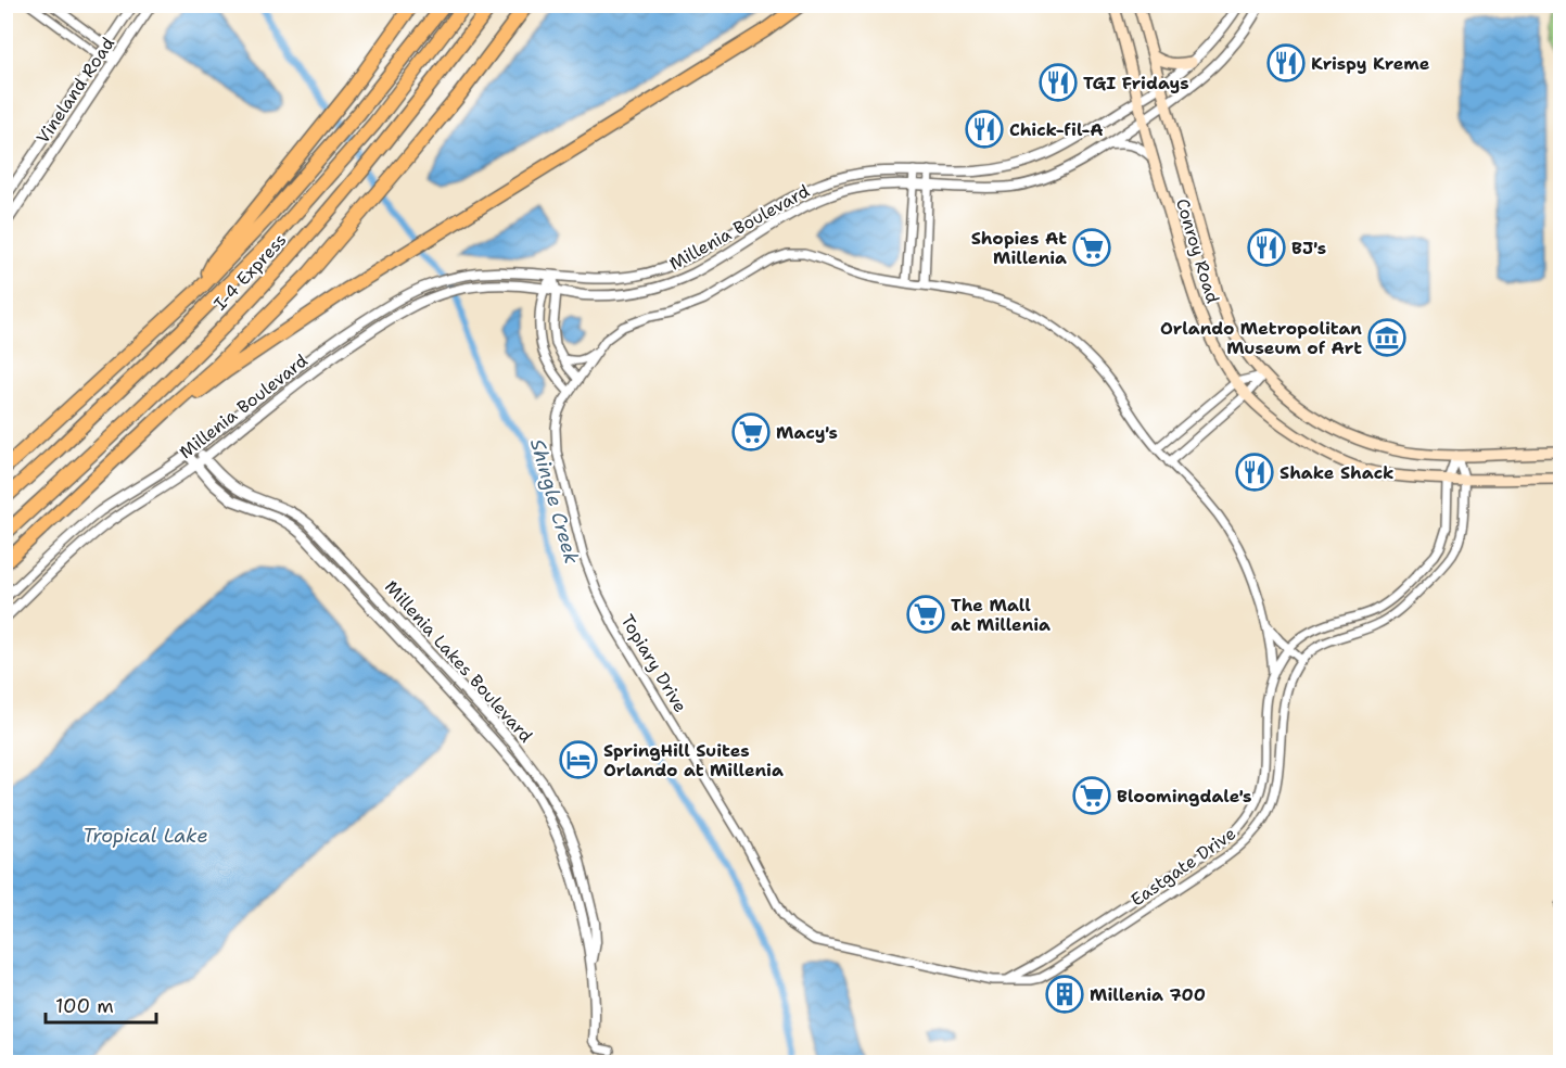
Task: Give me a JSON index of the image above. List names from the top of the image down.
{
  "streets": {
    "highway": ["I-4 Express"],
    "main road": ["Conroy Road"],
    "street": [
      "Vineland Road",
      "Millenia Boulevard",
      "Millenia Lakes Boulevard",
      "Topiary Drive",
      "Eastgate Drive"
    ]
  },
  "crossings": [
    ["Millenia Boulevard", "Conroy Road"],
    ["Millenia Boulevard", "Millenia Lakes Boulevard"],
    ["Conroy Road", "Eastgate Drive"],
    ["Topiary Drive", "Eastgate Drive"]
  ],
  "water": ["Shingle Creek", "Tropical Lake"],
  "places": {
    "restaurant": [
      "Krispy Kreme",
      "TGI Fridays",
      "Chick-fil-A",
      "BJ's",
      "Shake Shack"
    ],
    "supermarket": [
      "Shopies At Millenia",
      "Macy's",
      "The Mall at Millenia",
      "Bloomingdale's"
    ],
    "museum": ["Orlando Metropolitan Museum of Art"],
    "hotel": ["SpringHill Suites Orlando at Millenia"],
    "building": ["Millenia 700"]
  },
  "scale_bar": "100 m"
}
